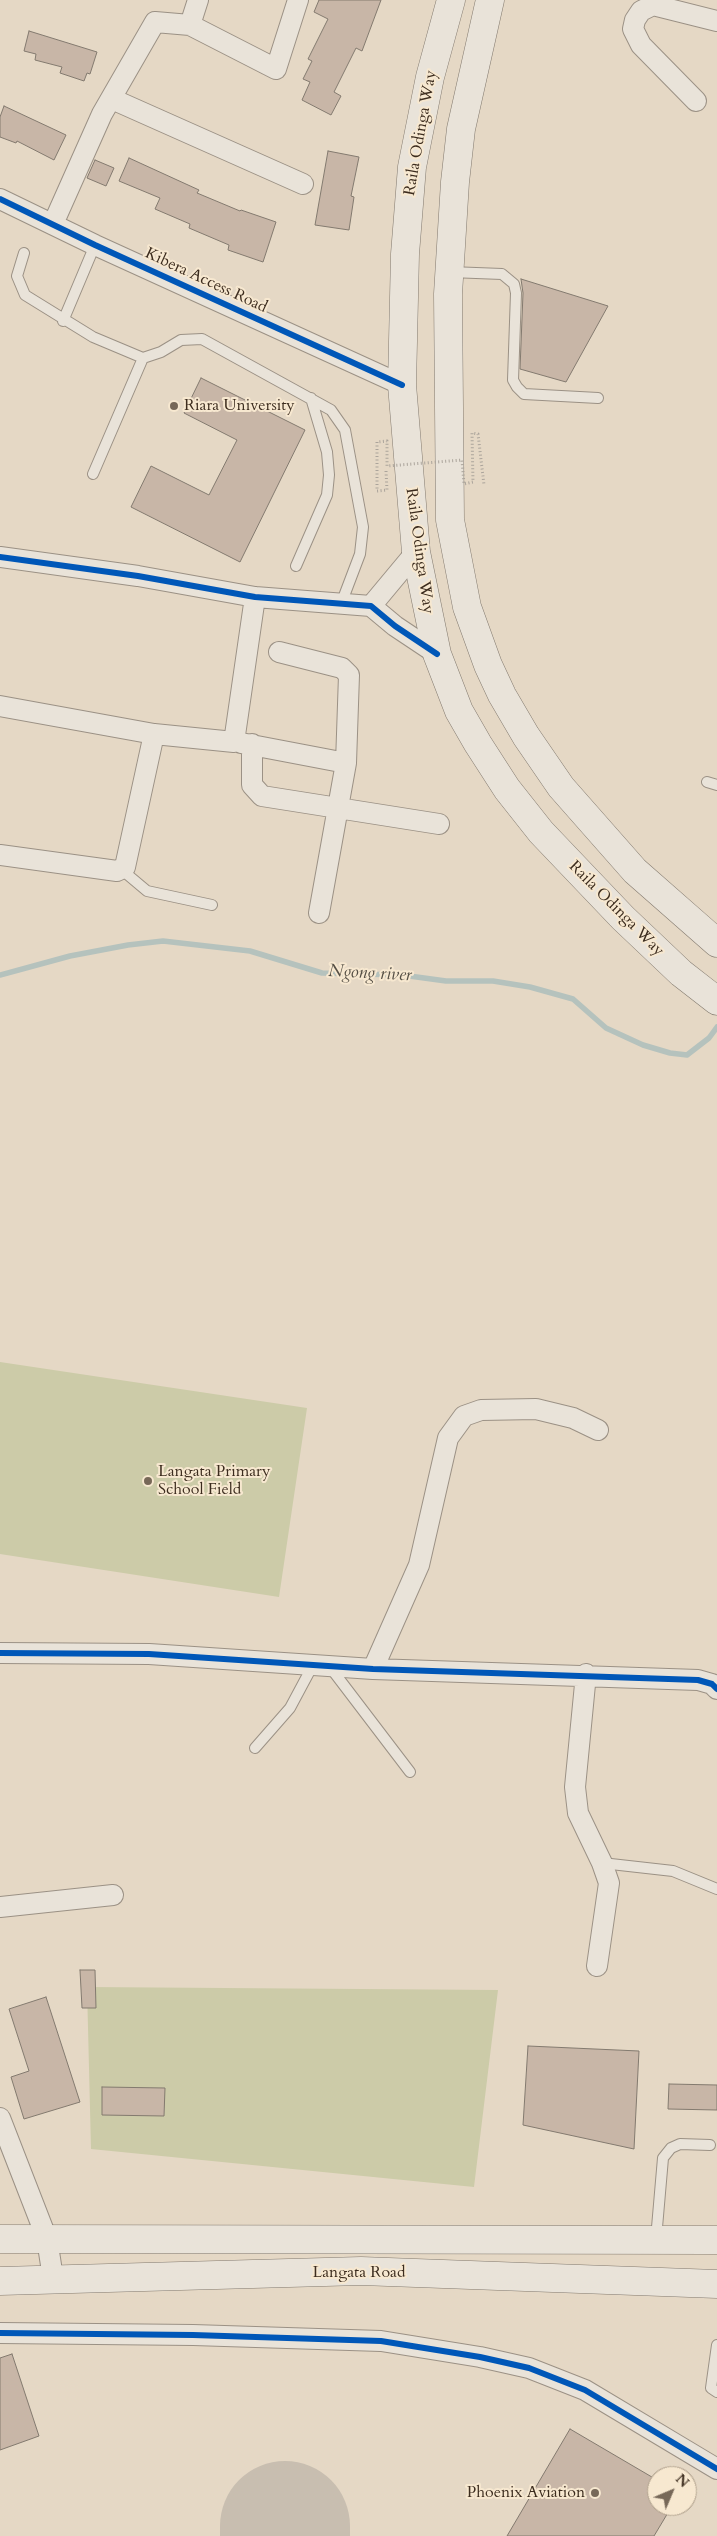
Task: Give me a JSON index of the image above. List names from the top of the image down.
{
  "streets": {
    "main road": ["Raila Odinga Way", "Langata Road"],
    "street": ["Kibera Access Road"]
  },
  "crossings": [
    ["Raila Odinga Way", "Kibera Access Road"]
  ],
  "water": ["Ngong river"],
  "places": ["Riara University", "Langata Primary School Field", "Phoenix Aviation"],
  "north": "top right"
}
